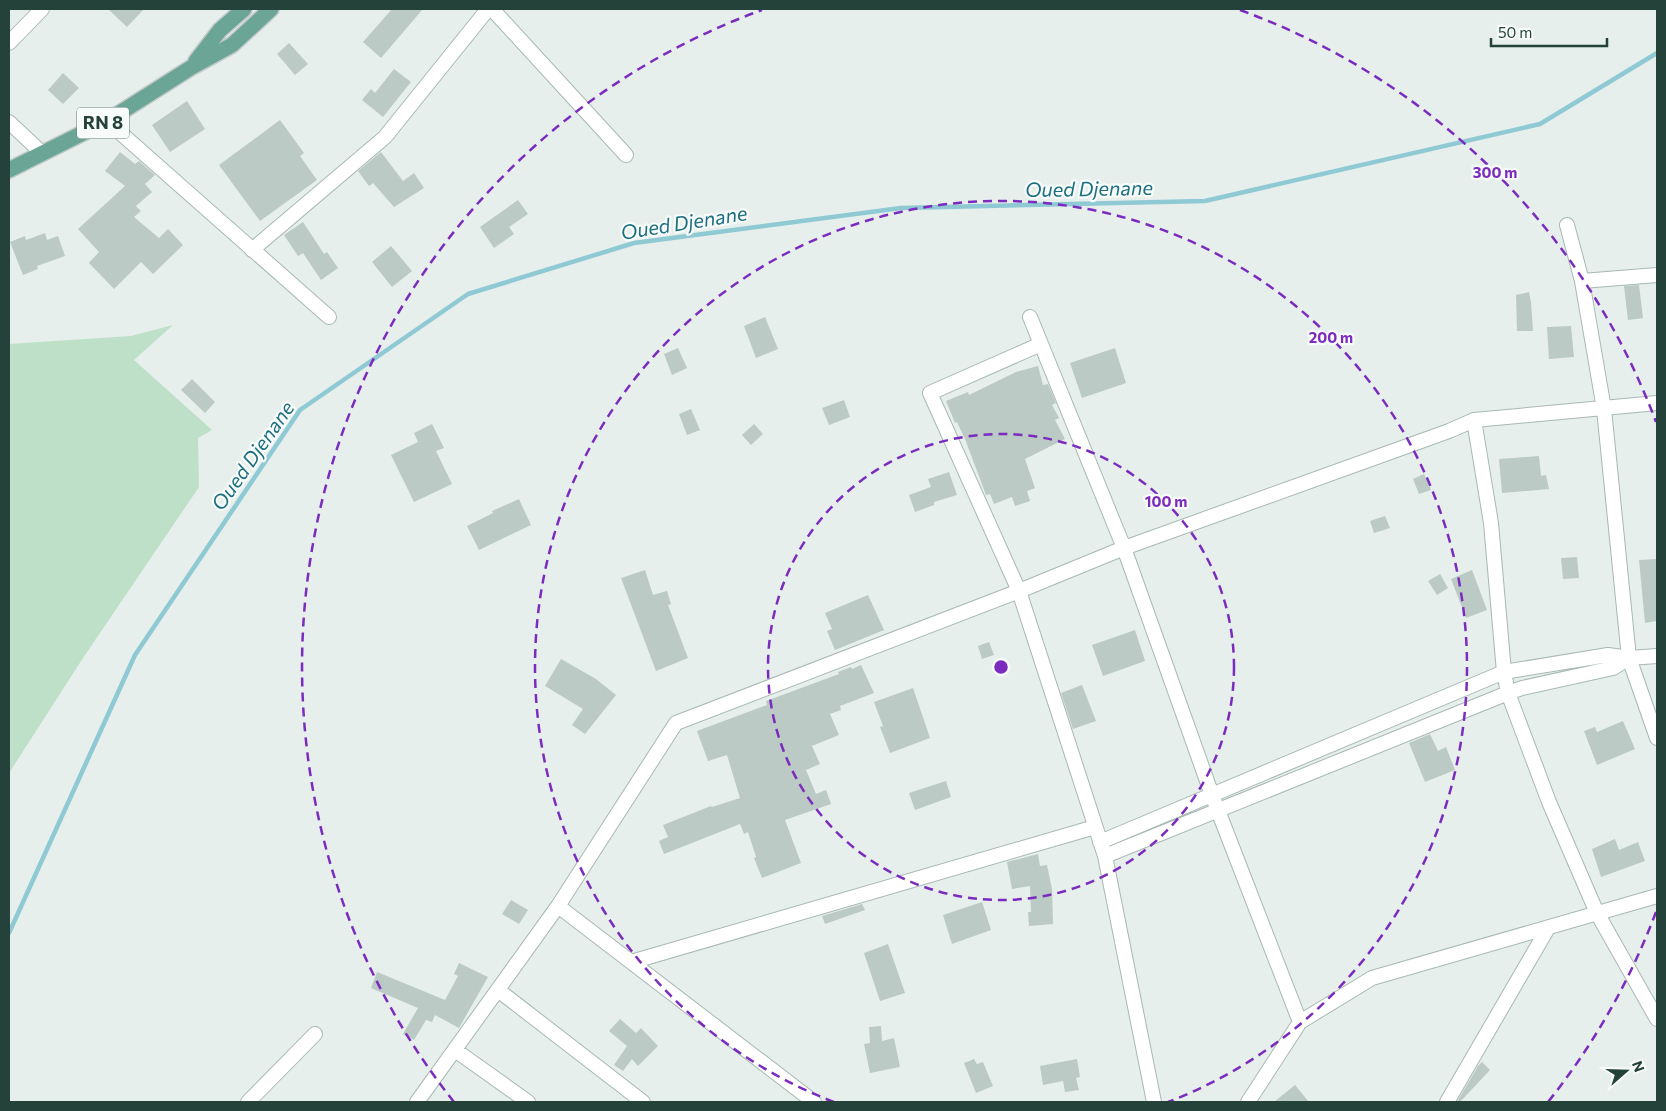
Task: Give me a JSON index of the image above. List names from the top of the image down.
{
  "streets": {
    "main road": ["RN 8"]
  },
  "water": ["Oued Djenane"],
  "scale_bar": "50 m",
  "north": "right",
  "rings": ["300 m", "200 m", "100 m"]
}
